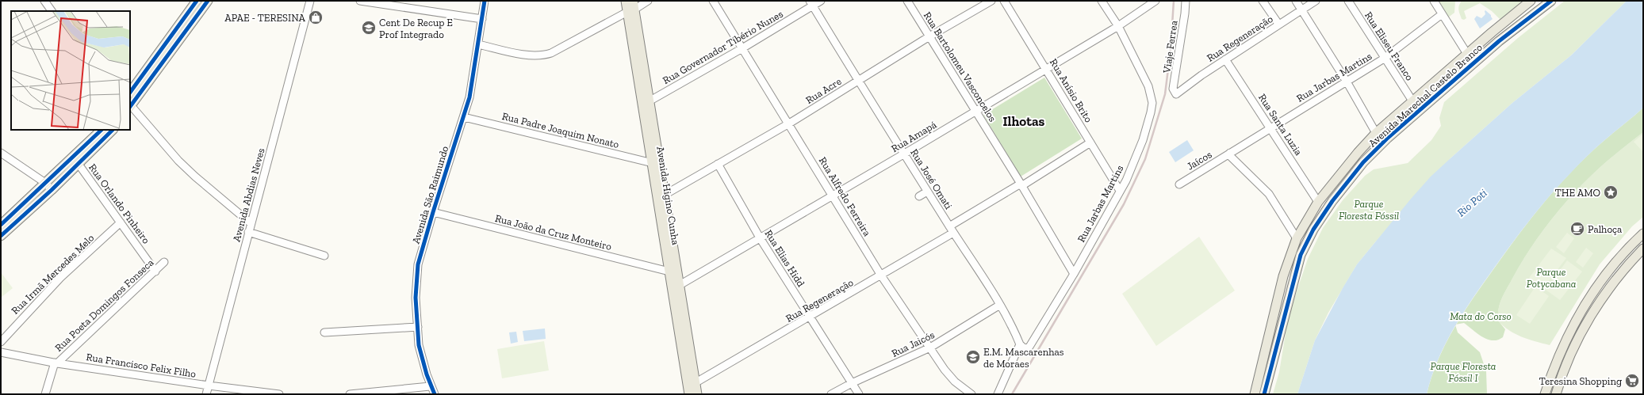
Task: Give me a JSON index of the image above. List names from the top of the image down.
{
  "streets": {
    "main road": ["Avenida Marechal Castelo Branco", "Avenida Higino Cunha"],
    "street": [
      "Rua Regeneração",
      "Rua Eliseu Franco",
      "Rua Governador Tibério Nunes",
      "Viaje Ferrea",
      "Rua Bartolomeu Vasconcelos",
      "Rua Jarbas Martins",
      "Rua Acre",
      "Rua Anísio Brito",
      "Rua Santa Luzia",
      "Rua Padre Joaquim Nonato",
      "Rua Amapá",
      "Jaícos",
      "Rua José Omati",
      "Avenida Abdias Neves",
      "Avenida São Raimundo",
      "Rua Alfredo Ferreira",
      "Rua Orlando Pinheiro",
      "Rua João da Cruz Monteiro",
      "Rua Elias Hidd",
      "Rua Irmã Mercedes Melo",
      "Rua Poeta Domingos Fonseca",
      "Rua Jaicós",
      "Rua Francisco Felix Filho"
    ]
  },
  "crossings": [
    ["Rua Regeneração", "Viaje Ferrea"],
    ["Rua Regeneração", "Rua Bartolomeu Vasconcelos"],
    ["Rua Regeneração", "Rua Anísio Brito"],
    ["Rua Regeneração", "Rua Santa Luzia"],
    ["Rua Regeneração", "Rua José Omati"],
    ["Rua Regeneração", "Avenida Higino Cunha"],
    ["Rua Regeneração", "Rua Alfredo Ferreira"],
    ["Rua Regeneração", "Rua Elias Hidd"],
    ["Rua Eliseu Franco", "Rua Jarbas Martins"],
    ["Rua Eliseu Franco", "Avenida Marechal Castelo Branco"],
    ["Rua Governador Tibério Nunes", "Rua José Omati"],
    ["Rua Governador Tibério Nunes", "Avenida Higino Cunha"],
    ["Rua Governador Tibério Nunes", "Rua Alfredo Ferreira"],
    ["Rua Bartolomeu Vasconcelos", "Rua Jarbas Martins"],
    ["Rua Bartolomeu Vasconcelos", "Rua Acre"],
    ["Rua Bartolomeu Vasconcelos", "Rua Amapá"],
    ["Rua Jarbas Martins", "Rua Anísio Brito"],
    ["Rua Jarbas Martins", "Rua Santa Luzia"],
    ["Rua Jarbas Martins", "Rua Amapá"],
    ["Rua Jarbas Martins", "Jaícos"],
    ["Rua Jarbas Martins", "Rua José Omati"],
    ["Rua Acre", "Rua José Omati"],
    ["Rua Acre", "Avenida Higino Cunha"],
    ["Rua Acre", "Rua Alfredo Ferreira"],
    ["Rua Acre", "Rua Elias Hidd"],
    ["Rua Anísio Brito", "Rua Amapá"],
    ["Avenida Marechal Castelo Branco", "Rua Santa Luzia"],
    ["Rua Padre Joaquim Nonato", "Avenida São Raimundo"],
    ["Rua Padre Joaquim Nonato", "Avenida Higino Cunha"],
    ["Rua Amapá", "Rua José Omati"],
    ["Rua Amapá", "Avenida Higino Cunha"],
    ["Rua Amapá", "Rua Alfredo Ferreira"],
    ["Rua Amapá", "Rua Elias Hidd"],
    ["Rua José Omati", "Rua Jaicós"],
    ["Avenida Abdias Neves", "Rua Francisco Felix Filho"],
    ["Avenida São Raimundo", "Rua João da Cruz Monteiro"],
    ["Avenida Higino Cunha", "Rua João da Cruz Monteiro"],
    ["Rua Alfredo Ferreira", "Rua Jaicós"],
    ["Rua Orlando Pinheiro", "Rua Irmã Mercedes Melo"],
    ["Rua Orlando Pinheiro", "Rua Poeta Domingos Fonseca"],
    ["Rua Elias Hidd", "Rua Jaicós"],
    ["Rua Poeta Domingos Fonseca", "Rua Francisco Felix Filho"]
  ],
  "districts": ["Ilhotas"],
  "water": ["Rio Poti"],
  "parks": [
    "Parque Floresta Fóssil",
    "Parque Potycabana",
    "Mata do Corso",
    "Parque Floresta Fóssil I"
  ],
  "places": {
    "shop": ["APAE - TERESINA"],
    "school or university": ["Cent De Recup E Prof Integrado", "E.M. Mascarenhas de Moraes"],
    "place": ["THE AMO"],
    "cafe": ["Palhoça"],
    "supermarket": ["Teresina Shopping"]
  }
}
